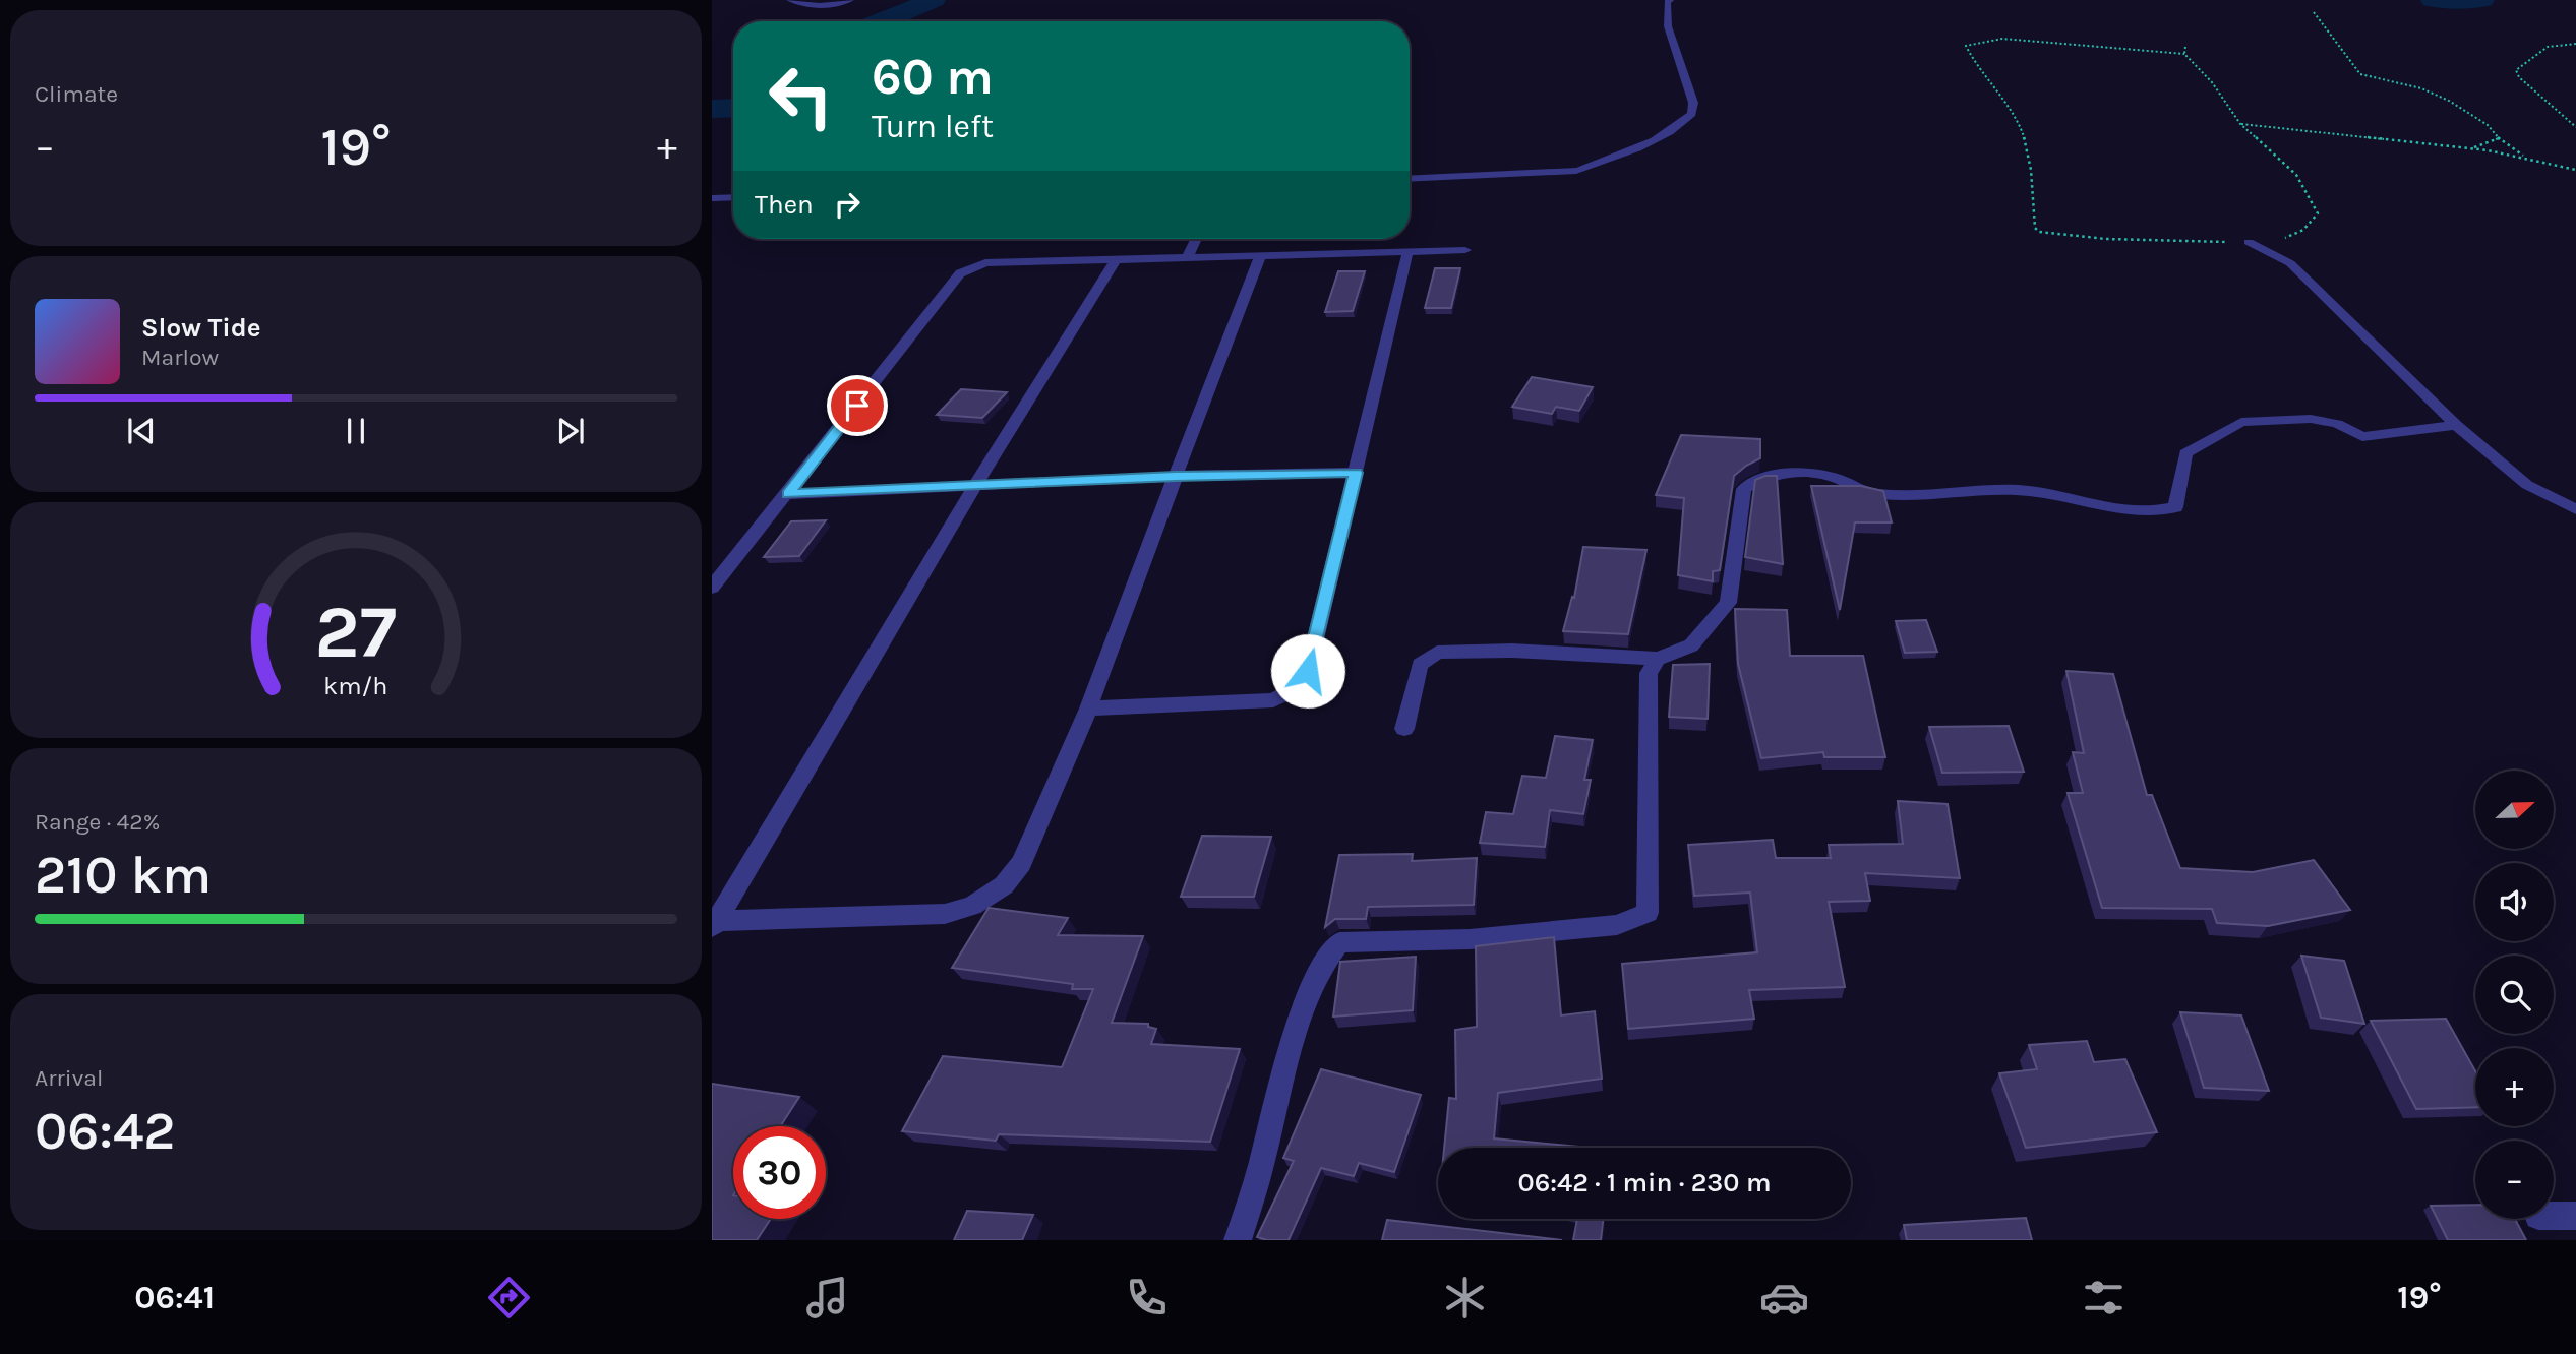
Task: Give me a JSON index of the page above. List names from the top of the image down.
{
  "north": "right",
  "page": {
    "tile": [
      "Climate",
      ["Range · 42%", "210 km"],
      ["Arrival", "06:42"]
    ],
    "turn": ["60 m", "Turn left"],
    "heat": ["−", "19°", "+"],
    "then": "Then",
    "song": ["Slow Tide", "Marlow"],
    "map_buttons": ["+", "−"],
    "limit": "30",
    "trip": "06:42 · 1 min · 230 m",
    "tabs": ["06:41", "19°"],
    "gauge": ["27", "km/h"]
  }
}
